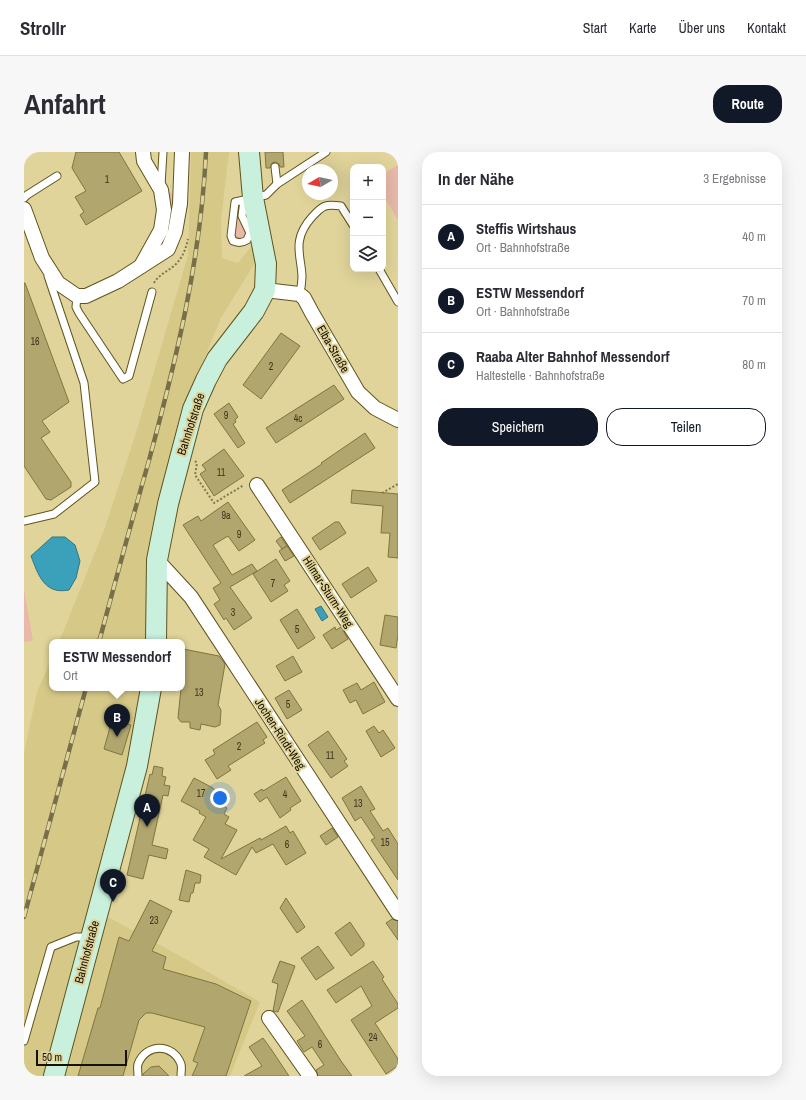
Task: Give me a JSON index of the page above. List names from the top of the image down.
{
  "streets": {
    "street": [
      "Elba-Straße",
      "Bahnhofstraße",
      "Hilmar-Sturm-Weg",
      "Jochen-Rindt-Weg"
    ]
  },
  "crossings": [
    ["Bahnhofstraße", "Jochen-Rindt-Weg"]
  ],
  "house_numbers": [
    "1",
    "16",
    "2",
    "9",
    "4c",
    "11",
    "9a",
    "9",
    "7",
    "3",
    "5",
    "13",
    "5",
    "2",
    "11",
    "17",
    "4",
    "13",
    "15",
    "6",
    "23",
    "24",
    "6"
  ],
  "scale_bar": "50 m",
  "north": "left",
  "page": {
    "header": "Strollr",
    "nav": [
      "Start",
      "Karte",
      "Über uns",
      "Kontakt"
    ],
    "title": "Anfahrt",
    "buttons": [
      "Route",
      ["Speichern", "Teilen"]
    ],
    "heading": ["In der Nähe", "3 Ergebnisse"],
    "map_buttons": ["+", "−"],
    "list": [
      {
        "mark": "A",
        "name": "Steffis Wirtshaus",
        "note": "Ort · Bahnhofstraße",
        "value": "40 m"
      },
      {
        "mark": "B",
        "name": "ESTW Messendorf",
        "note": "Ort · Bahnhofstraße",
        "value": "70 m"
      },
      {
        "mark": "C",
        "name": "Raaba Alter Bahnhof Messendorf",
        "note": "Haltestelle · Bahnhofstraße",
        "value": "80 m"
      }
    ],
    "popup": ["ESTW Messendorf", "Ort"],
    "pins": ["B", "A", "C"],
    "scale": "50 m"
  }
}
